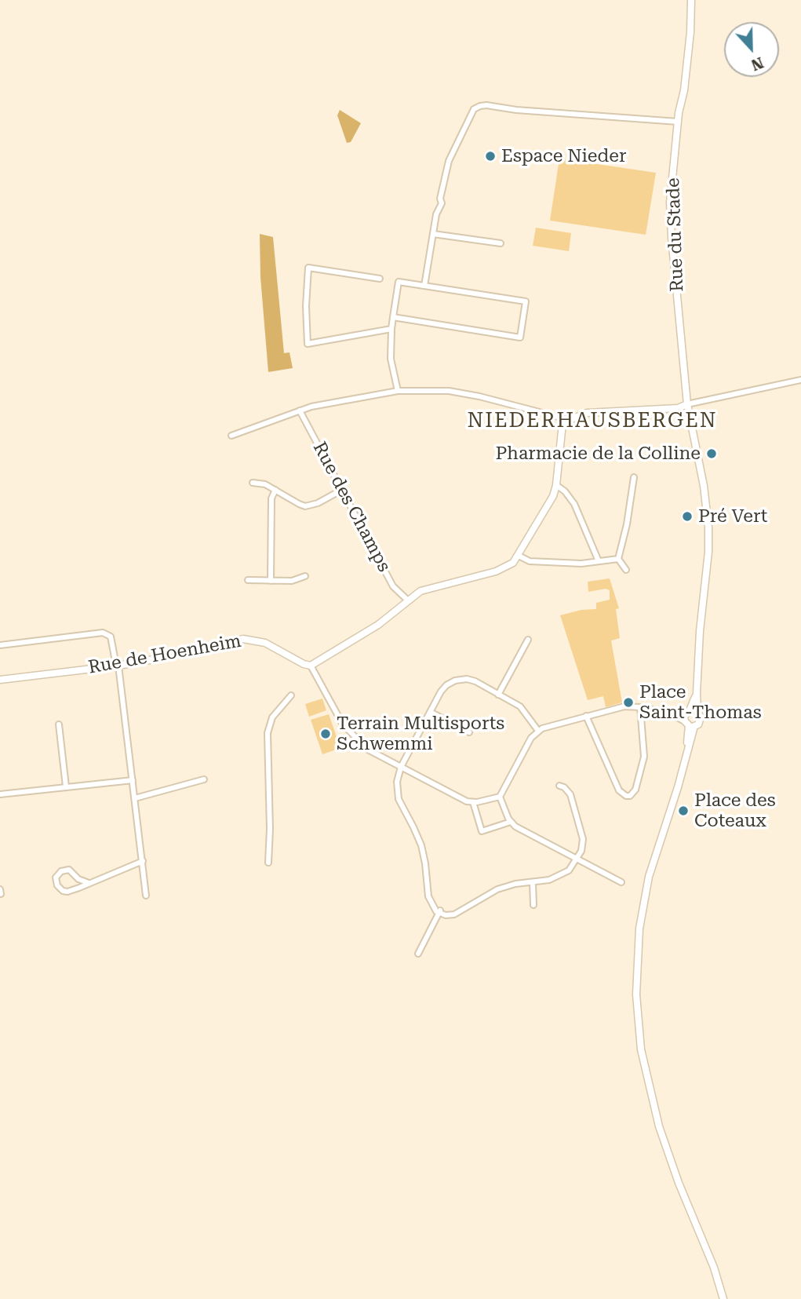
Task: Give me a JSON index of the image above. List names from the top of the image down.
{
  "streets": {
    "street": ["Rue du Stade", "Rue des Champs", "Rue de Hoenheim"]
  },
  "districts": ["NIEDERHAUSBERGEN"],
  "places": [
    "Espace Nieder",
    "Pharmacie de la Colline",
    "Pré Vert",
    "Place Saint-Thomas",
    "Terrain Multisports Schwemmi",
    "Place des Coteaux"
  ],
  "north": "bottom"
}
